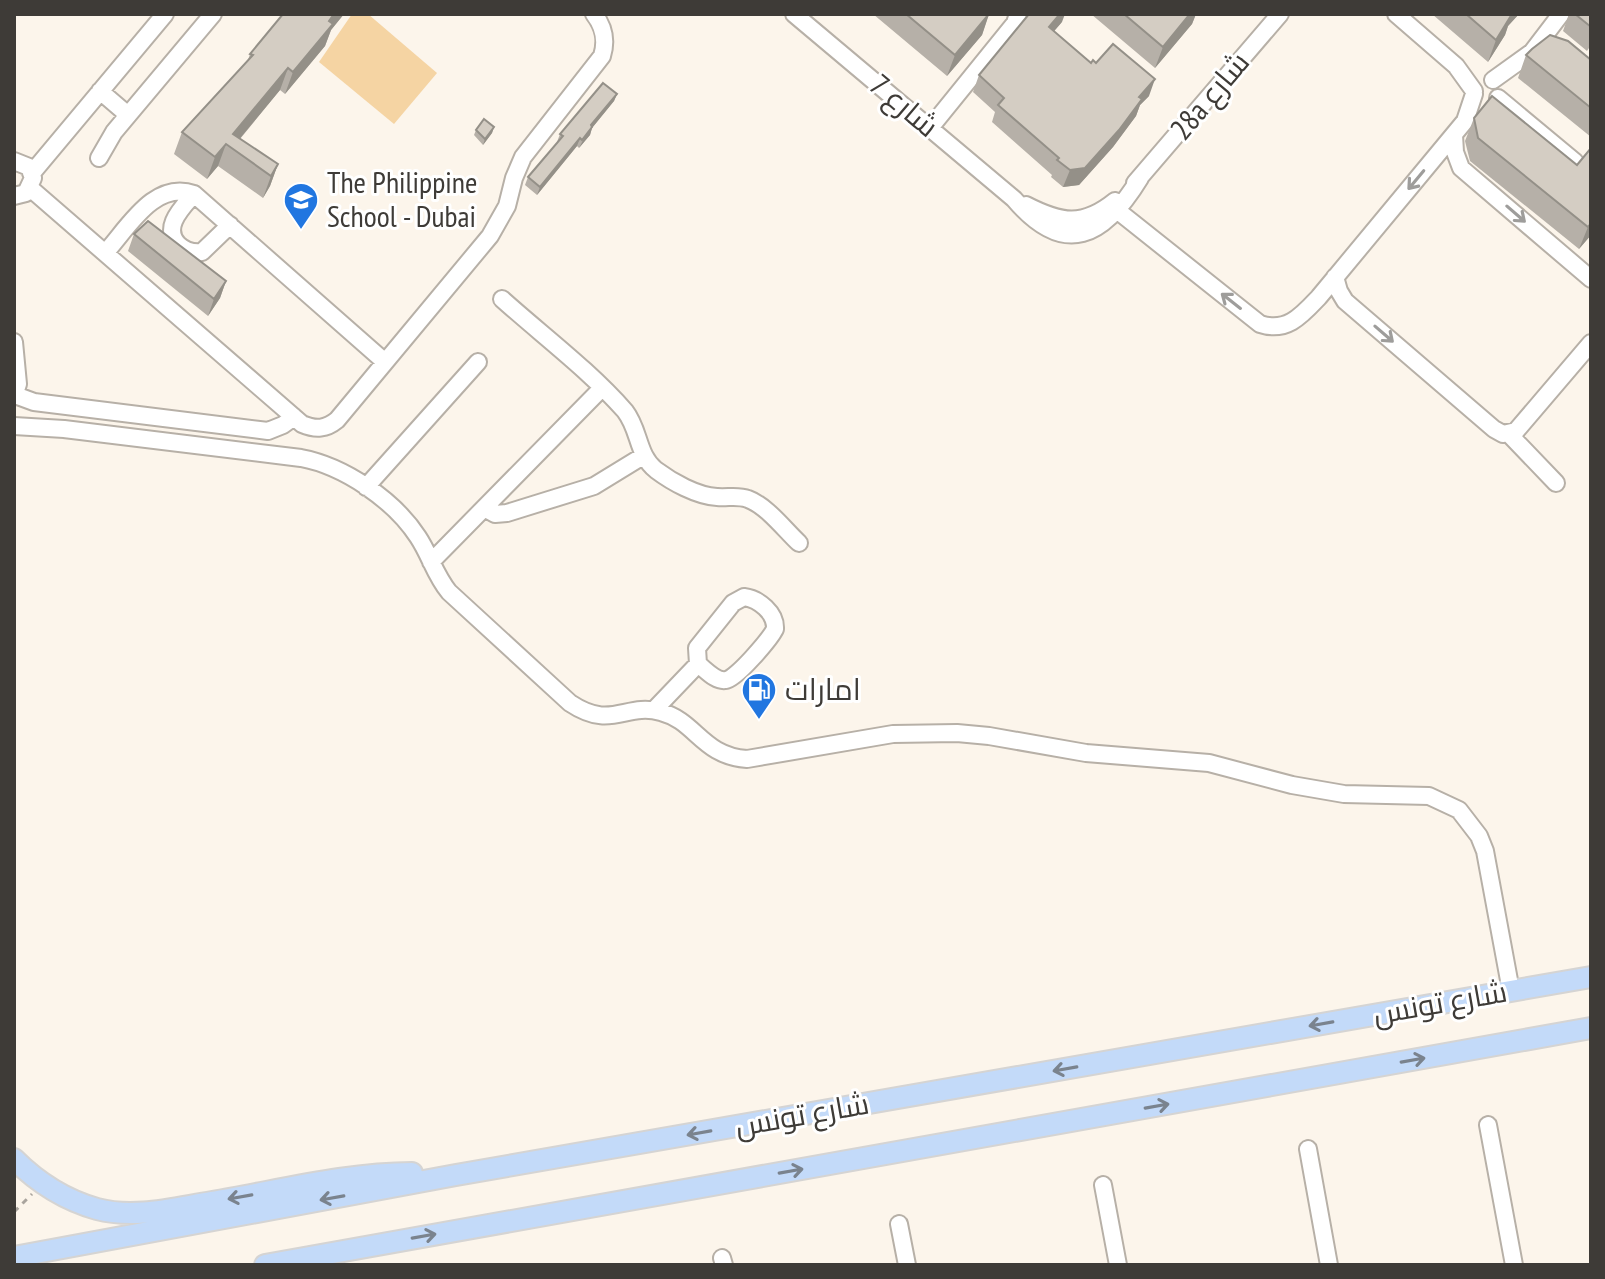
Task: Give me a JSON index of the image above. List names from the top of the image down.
{
  "streets": {
    "main road": ["شارع تونس"],
    "street": ["28a شارع", "شارع 7"]
  },
  "crossings": [
    ["28a شارع", "شارع 7"]
  ],
  "places": {
    "school or university": ["The Philippine School - Dubai"],
    "fuel station": ["امارات"]
  }
}
